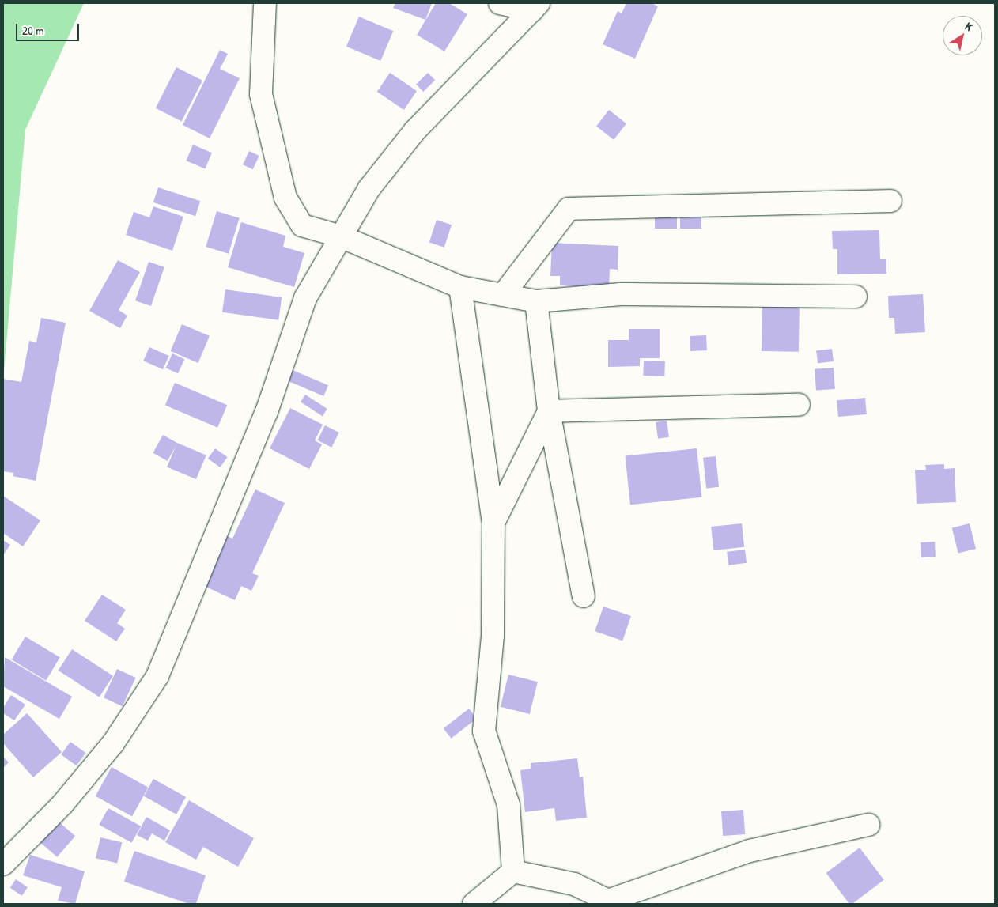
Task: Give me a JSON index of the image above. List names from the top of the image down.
{
  "scale_bar": "20 m",
  "north": "top right"
}
